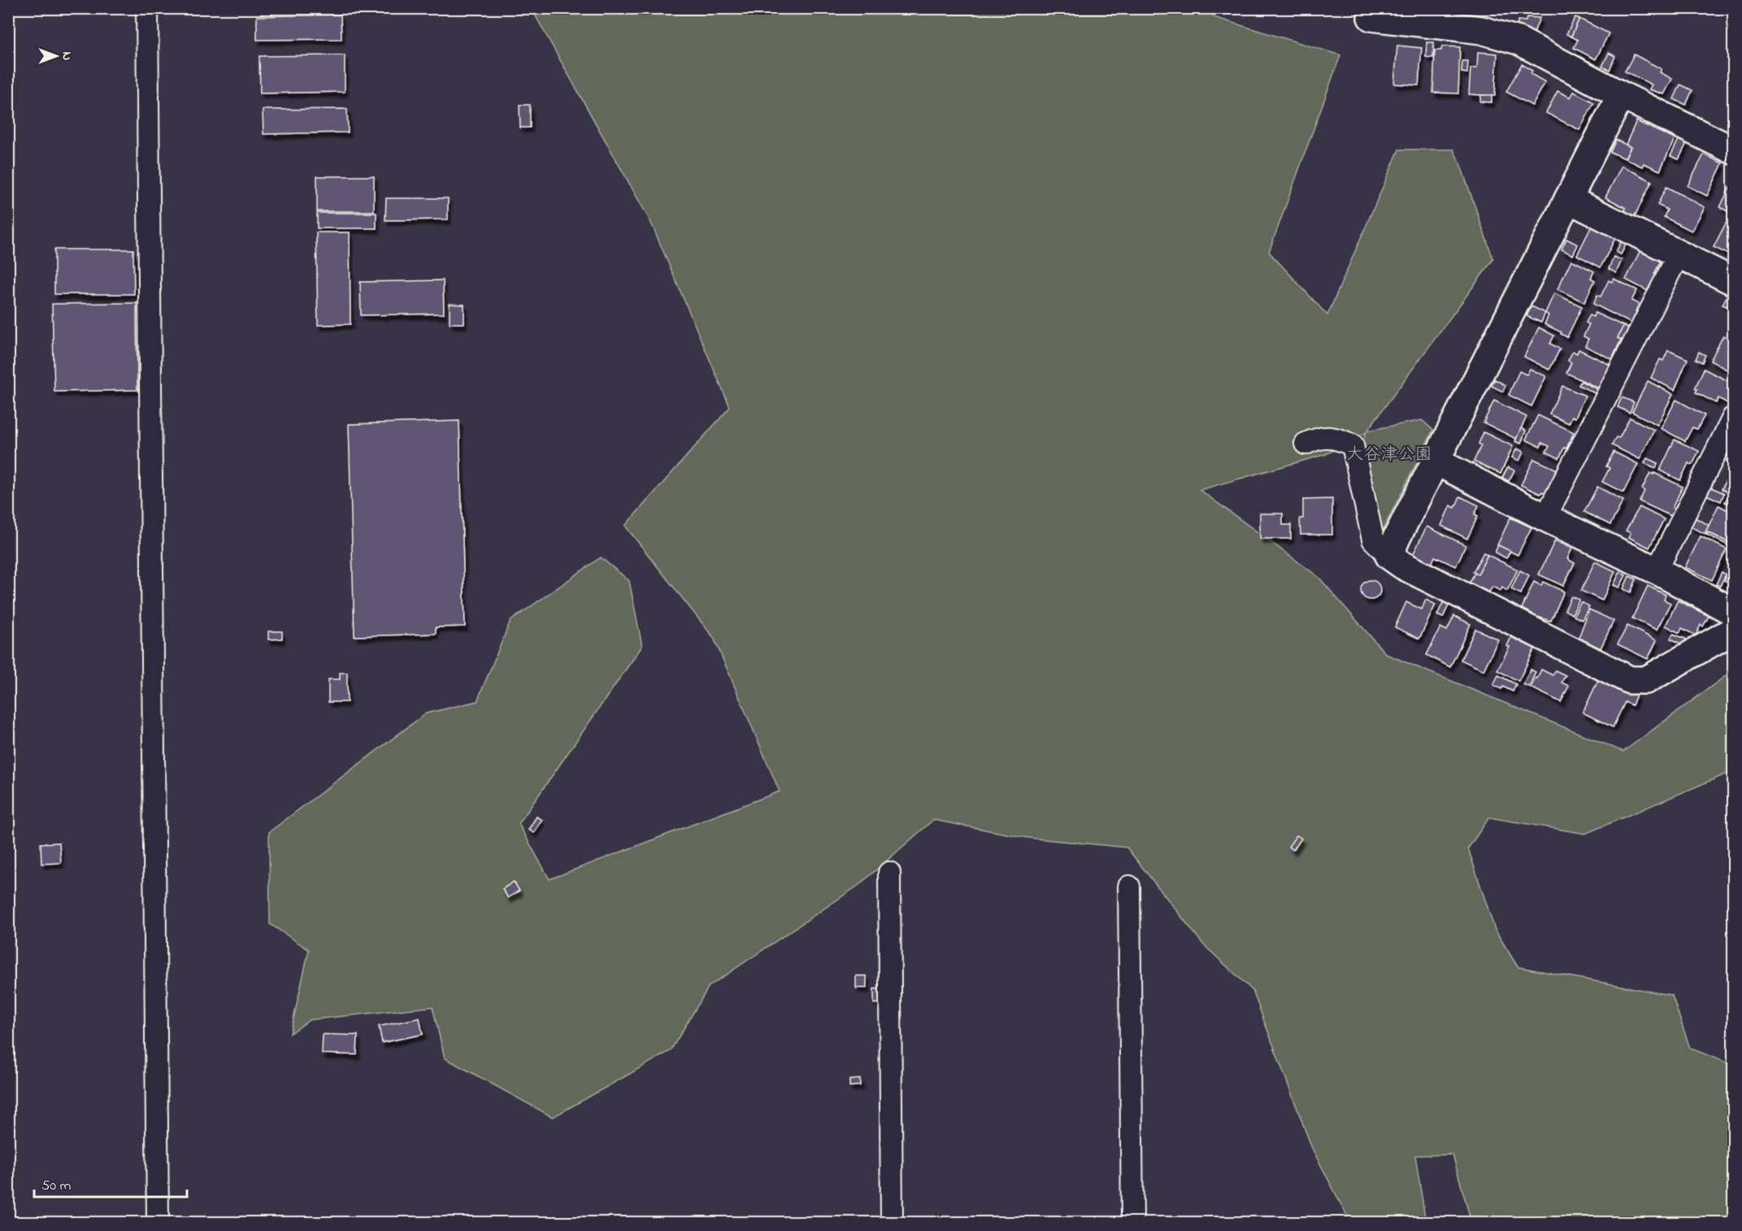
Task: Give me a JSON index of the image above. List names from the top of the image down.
{
  "parks": ["大谷津公園"],
  "scale_bar": "50 m",
  "north": "right"
}
